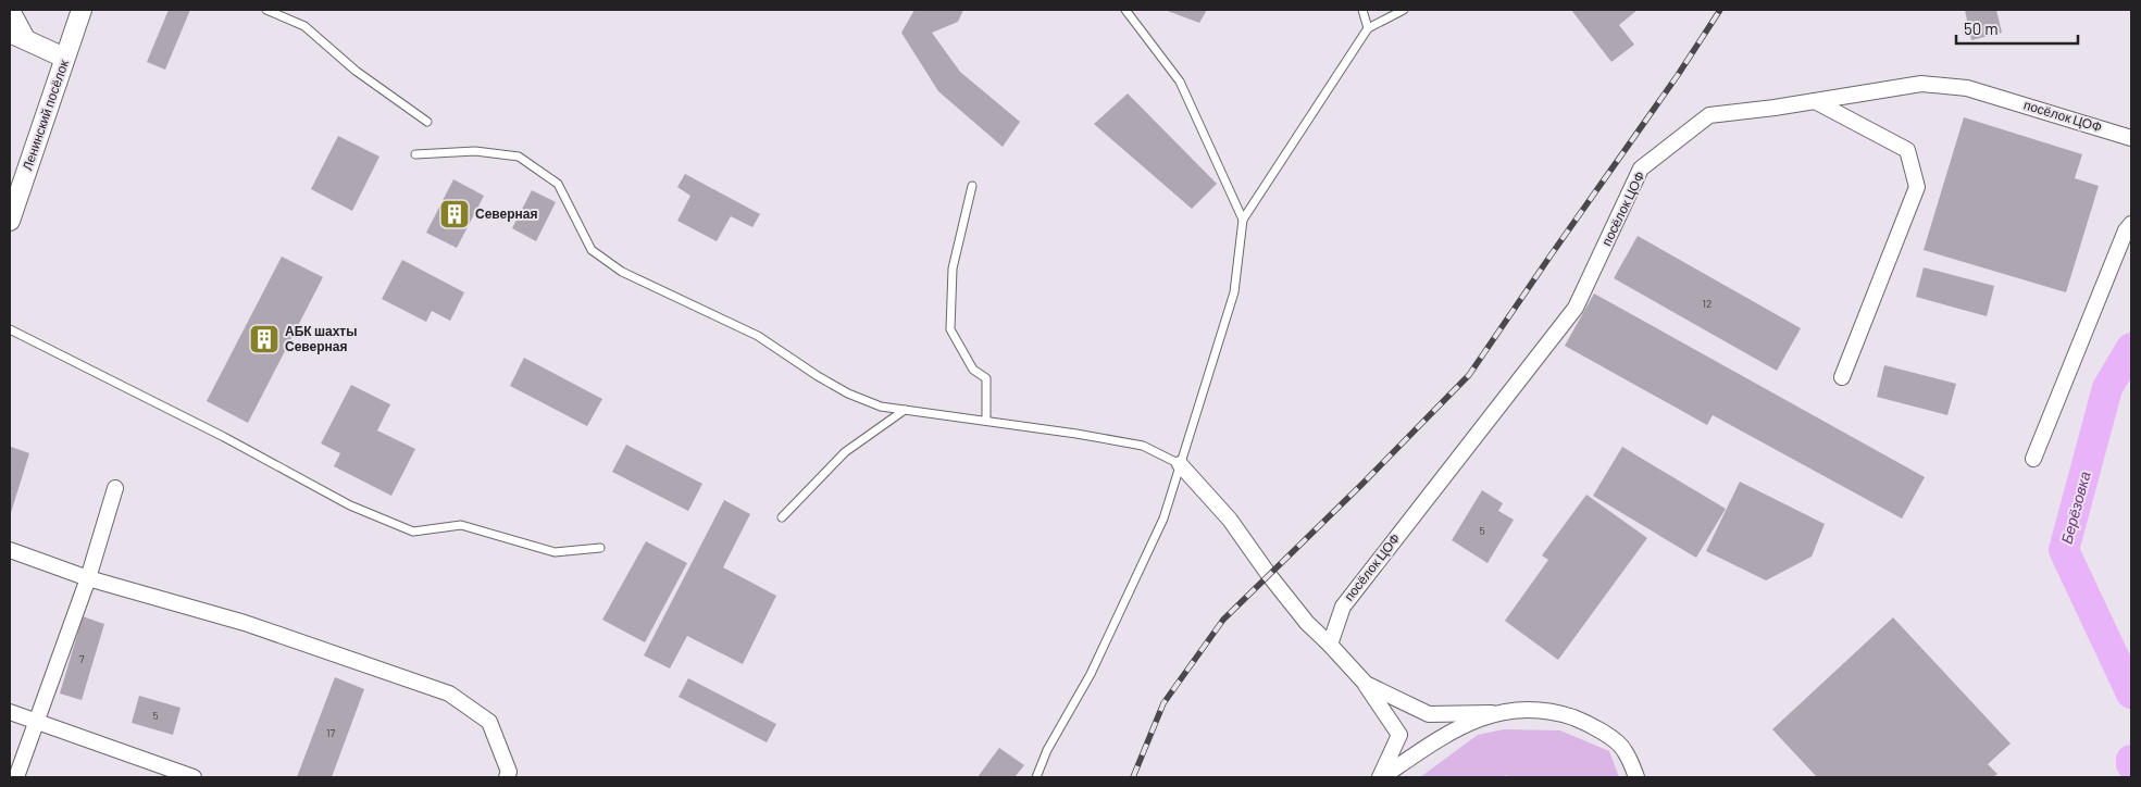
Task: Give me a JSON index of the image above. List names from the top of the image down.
{
  "streets": {
    "street": ["Ленинский посёлок", "посёлок ЦОФ"]
  },
  "water": ["Берёзовка"],
  "places": {
    "building": ["Северная", "АБК шахты Северная"]
  },
  "house_numbers": [
    "12",
    "5",
    "7",
    "5",
    "17"
  ],
  "scale_bar": "50 m"
}
